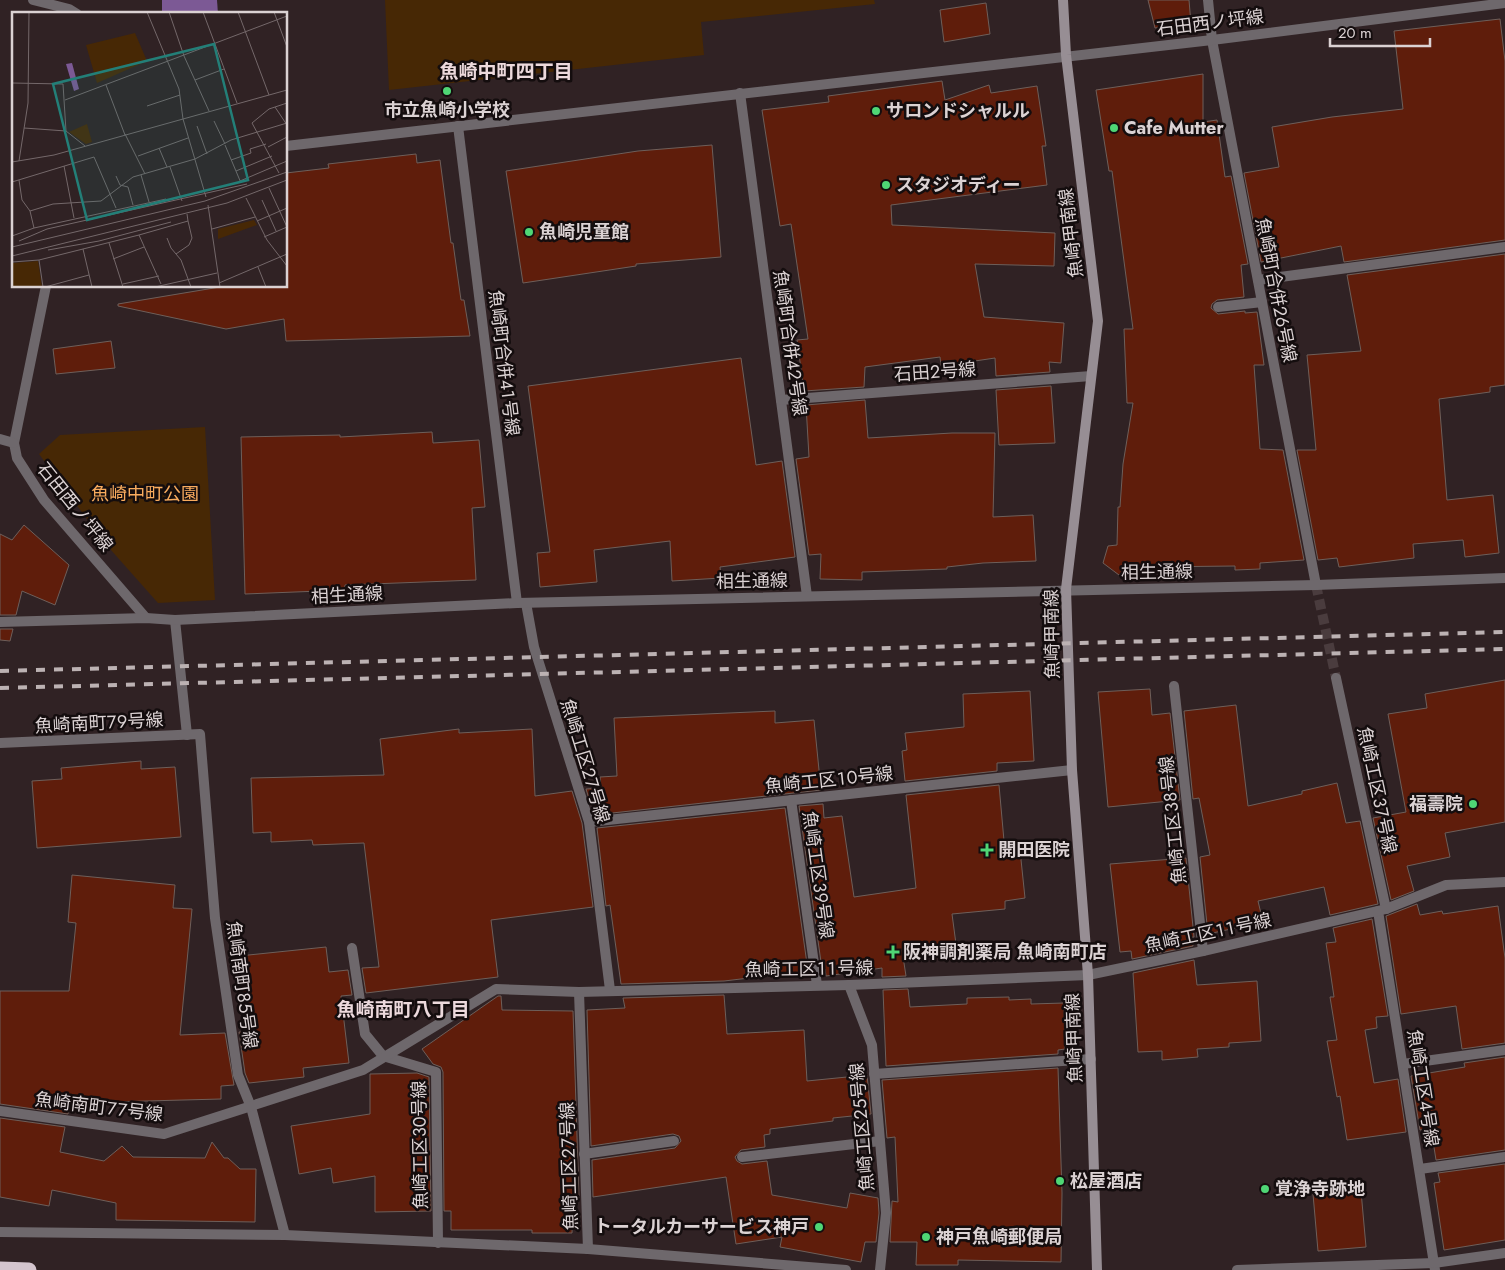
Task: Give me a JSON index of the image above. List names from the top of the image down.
{
  "streets": {
    "street": [
      "石田西ノ坪線",
      "魚崎甲南線",
      "魚崎町合併２６号線",
      "魚崎町合併４２号線",
      "魚崎町合併４１号線",
      "石田２号線",
      "相生通線",
      "魚崎南町７９号線",
      "魚崎工区２７号線",
      "魚崎工区１０号線",
      "魚崎工区３７号線",
      "魚崎工区３８号線",
      "魚崎工区３９号線",
      "魚崎工区１１号線",
      "魚崎南町８５号線",
      "魚崎工区４号線",
      "魚崎南町７７号線",
      "魚崎工区２５号線",
      "魚崎工区３０号線"
    ]
  },
  "crossings": [
    ["石田西ノ坪線", "魚崎甲南線"],
    ["石田西ノ坪線", "魚崎町合併２６号線"],
    ["石田西ノ坪線", "魚崎町合併４２号線"],
    ["石田西ノ坪線", "魚崎町合併４１号線"],
    ["石田西ノ坪線", "相生通線"],
    ["魚崎甲南線", "石田２号線"],
    ["魚崎甲南線", "相生通線"],
    ["魚崎甲南線", "魚崎工区１０号線"],
    ["魚崎甲南線", "魚崎工区１１号線"],
    ["魚崎町合併２６号線", "相生通線"],
    ["魚崎町合併４２号線", "石田２号線"],
    ["魚崎町合併４２号線", "相生通線"],
    ["魚崎町合併４１号線", "相生通線"],
    ["魚崎町合併４１号線", "魚崎工区２７号線"],
    ["相生通線", "魚崎工区２７号線"],
    ["魚崎南町７９号線", "魚崎南町８５号線"],
    ["魚崎工区２７号線", "魚崎工区１０号線"],
    ["魚崎工区２７号線", "魚崎工区１１号線"],
    ["魚崎工区１０号線", "魚崎工区３９号線"],
    ["魚崎工区３７号線", "魚崎工区１１号線"],
    ["魚崎工区３７号線", "魚崎工区４号線"],
    ["魚崎工区３８号線", "魚崎工区１１号線"],
    ["魚崎工区３９号線", "魚崎工区１１号線"],
    ["魚崎工区１１号線", "魚崎南町８５号線"],
    ["魚崎工区１１号線", "魚崎工区４号線"],
    ["魚崎工区１１号線", "魚崎南町７７号線"],
    ["魚崎工区１１号線", "魚崎工区２５号線"],
    ["魚崎工区１１号線", "魚崎工区３０号線"],
    ["魚崎南町８５号線", "魚崎南町７７号線"]
  ],
  "districts": ["魚崎中町四丁目", "魚崎南町八丁目"],
  "parks": ["魚崎中町公園"],
  "places": {
    "other": [
      "市立魚崎小学校",
      "サロンドシャルル",
      "Cafe Mutter",
      "スタジオディー",
      "魚崎児童館",
      "福壽院",
      "松屋酒店",
      "覚浄寺跡地",
      "トータルカーサービス神戸",
      "神戸魚崎郵便局"
    ],
    "health": ["開田医院", "阪神調剤薬局 魚崎南町店"]
  },
  "scale_bar": "20 m"
}
